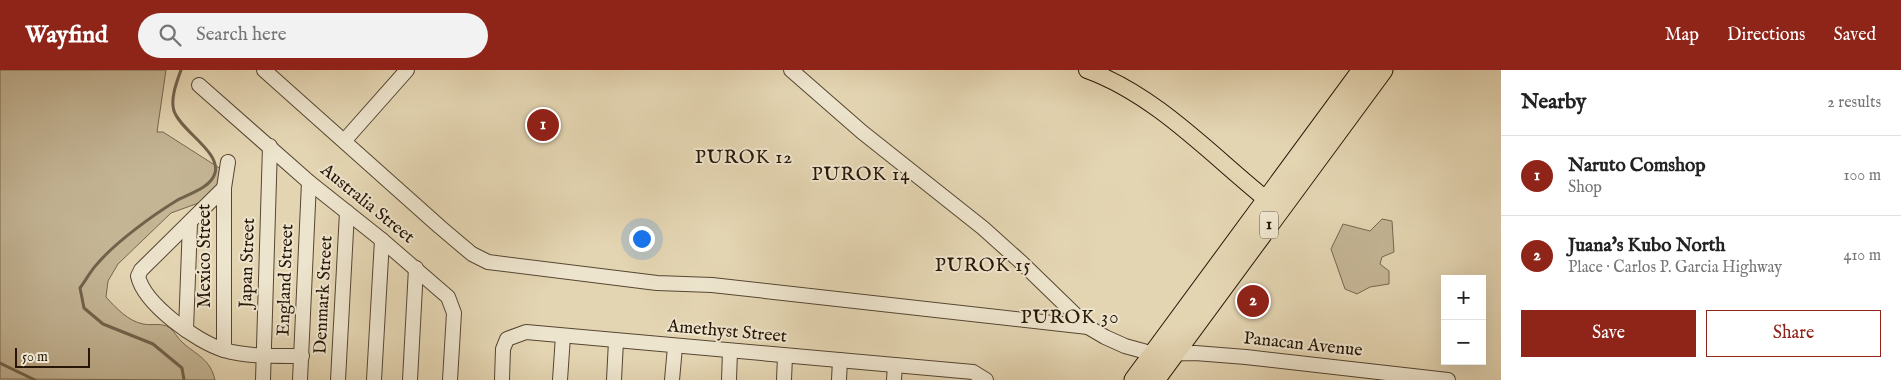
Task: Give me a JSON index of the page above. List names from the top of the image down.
{
  "streets": {
    "highway": ["1"],
    "street": [
      "Australia Street",
      "Mexico Street",
      "Japan Street",
      "England Street",
      "Denmark Street",
      "Amethyst Street",
      "Panacan Avenue"
    ]
  },
  "crossings": [
    ["Australia Street", "Japan Street"],
    ["Australia Street", "England Street"],
    ["Australia Street", "Denmark Street"],
    ["1", "Panacan Avenue"]
  ],
  "districts": [
    "PUROK 12",
    "PUROK 14",
    "PUROK 15",
    "PUROK 30"
  ],
  "scale_bar": "50 m",
  "page": {
    "header": "Wayfind",
    "search": "Search here",
    "nav": ["Map", "Directions", "Saved"],
    "heading": ["Nearby", "2 results"],
    "pins": ["1", "2"],
    "list": [
      {
        "mark": "1",
        "name": "Naruto Comshop",
        "note": "Shop",
        "value": "100 m"
      },
      {
        "mark": "2",
        "name": "Juana's Kubo North",
        "note": "Place · Carlos P. Garcia Highway",
        "value": "410 m"
      }
    ],
    "map_buttons": ["+", "−"],
    "buttons": ["Save", "Share"],
    "scale": "50 m"
  }
}
